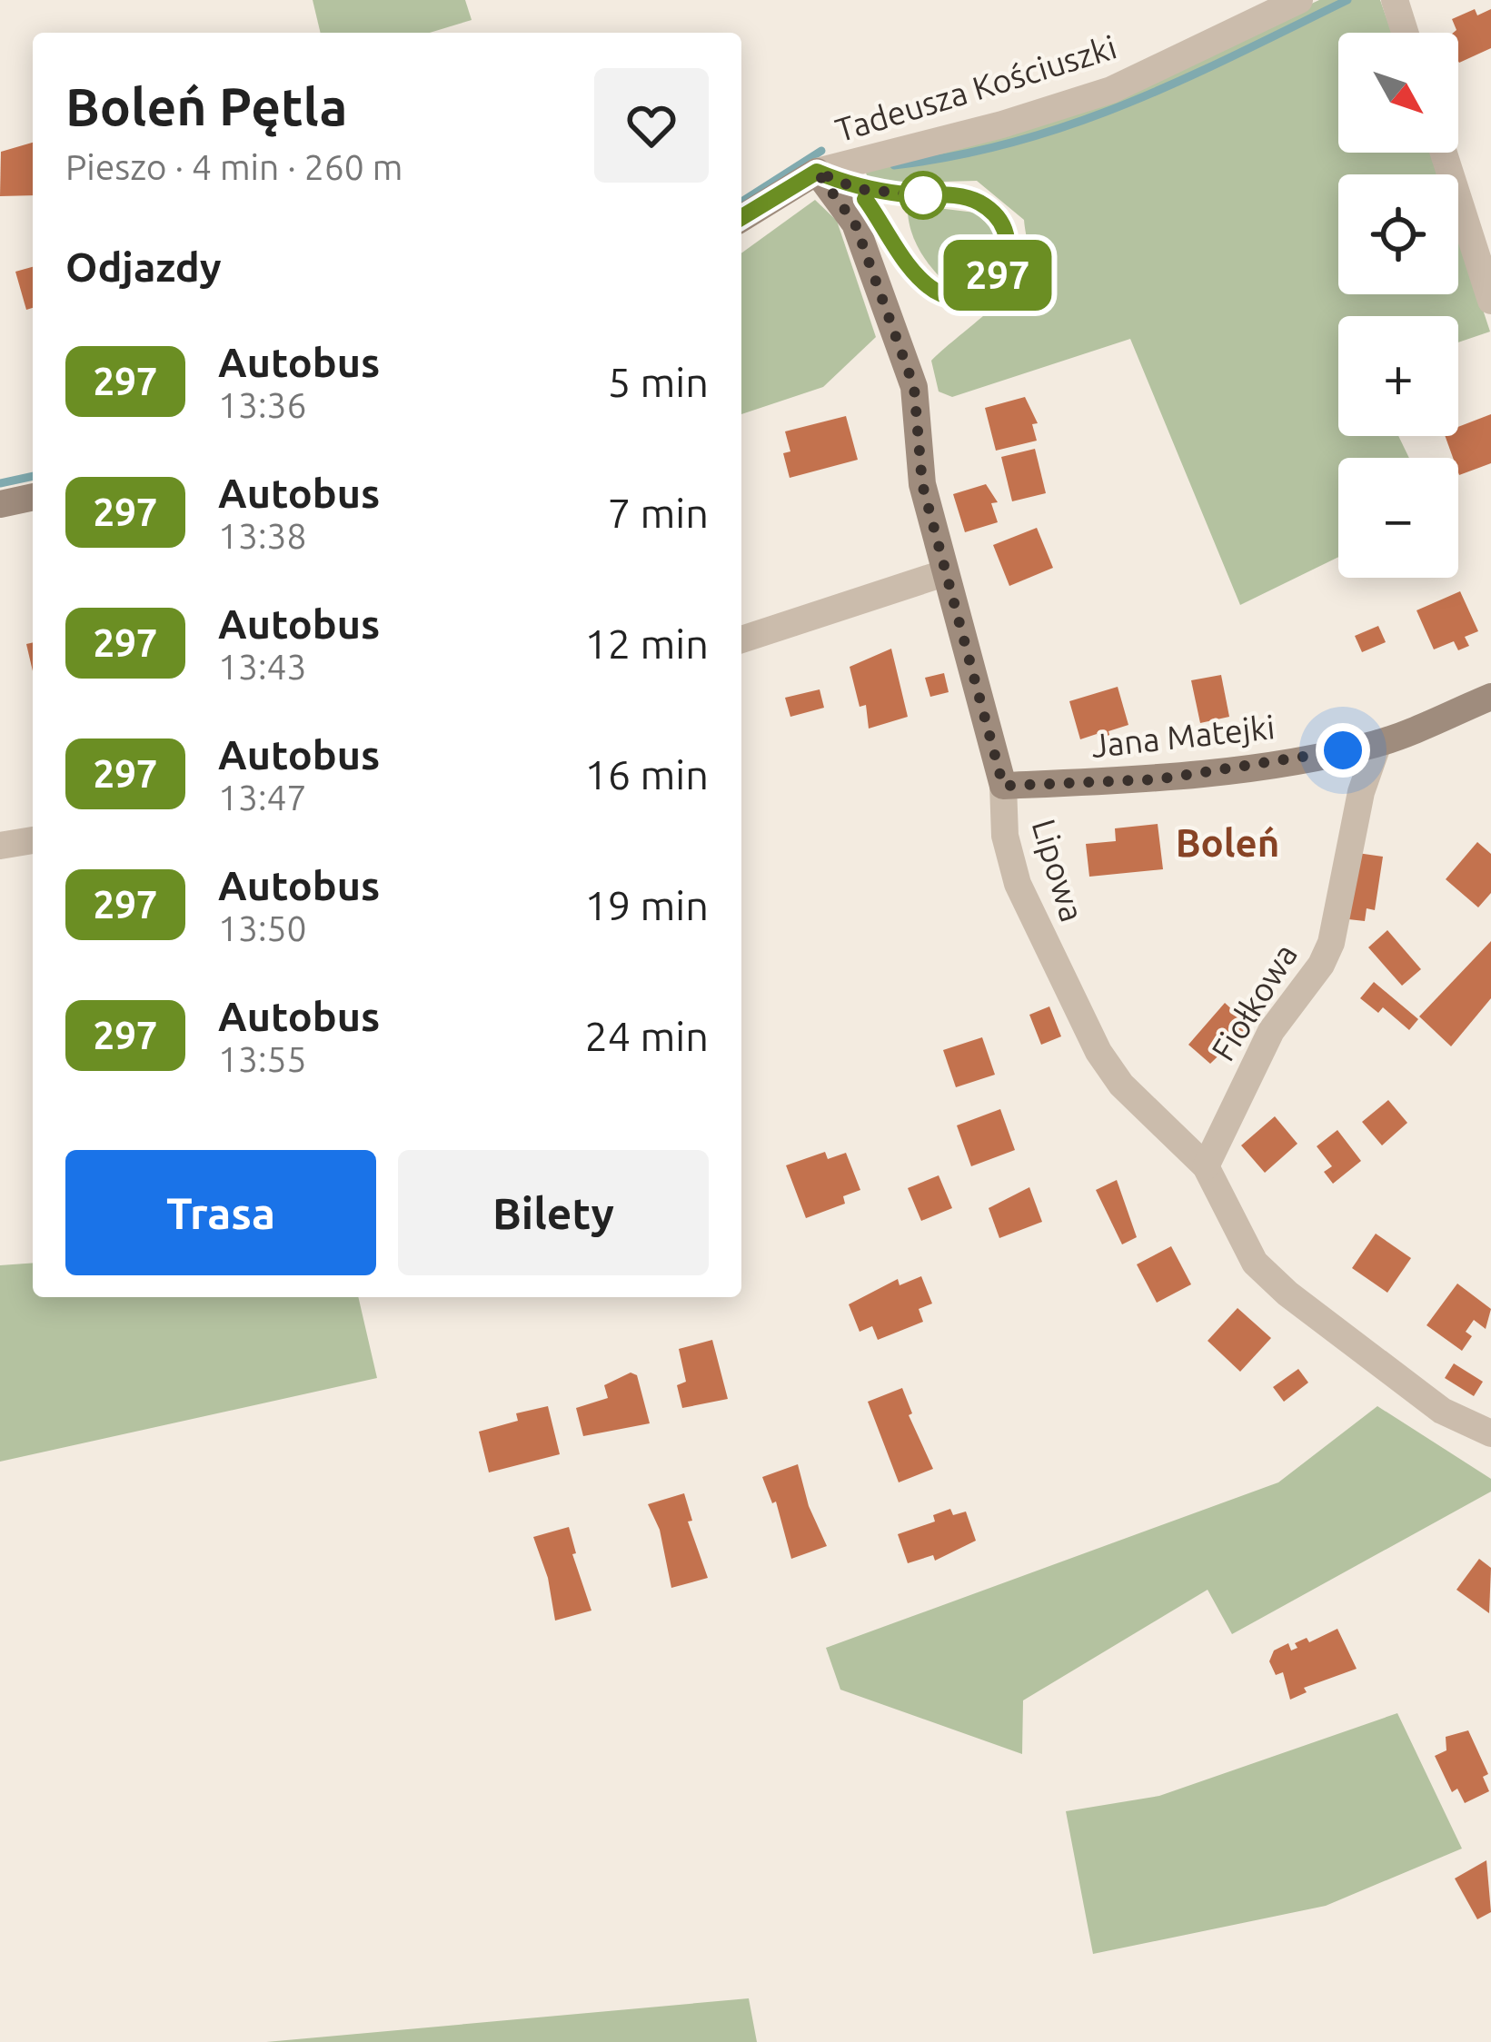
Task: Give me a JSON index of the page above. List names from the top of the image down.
{
  "streets": {
    "street": [
      "Tadeusza Kościuszki",
      "Jana Matejki",
      "Lipowa",
      "Fiołkowa"
    ]
  },
  "crossings": [
    ["Tadeusza Kościuszki", "Lipowa"],
    ["Jana Matejki", "Lipowa"],
    ["Jana Matejki", "Fiołkowa"],
    ["Lipowa", "Fiołkowa"]
  ],
  "districts": ["Boleń"],
  "lines": ["bus line 297"],
  "north": "bottom right",
  "page": {
    "on_map": "297",
    "map_buttons": ["+", "−"],
    "heading": [
      ["Boleń Pętla", "Pieszo · 4 min · 260 m"],
      "Odjazdy"
    ],
    "list": [
      {
        "mark": "297",
        "name": "Autobus",
        "note": "13:36",
        "value": "5 min"
      },
      {
        "mark": "297",
        "name": "Autobus",
        "note": "13:38",
        "value": "7 min"
      },
      {
        "mark": "297",
        "name": "Autobus",
        "note": "13:43",
        "value": "12 min"
      },
      {
        "mark": "297",
        "name": "Autobus",
        "note": "13:47",
        "value": "16 min"
      },
      {
        "mark": "297",
        "name": "Autobus",
        "note": "13:50",
        "value": "19 min"
      },
      {
        "mark": "297",
        "name": "Autobus",
        "note": "13:55",
        "value": "24 min"
      }
    ],
    "buttons": ["Trasa", "Bilety"]
  }
}
